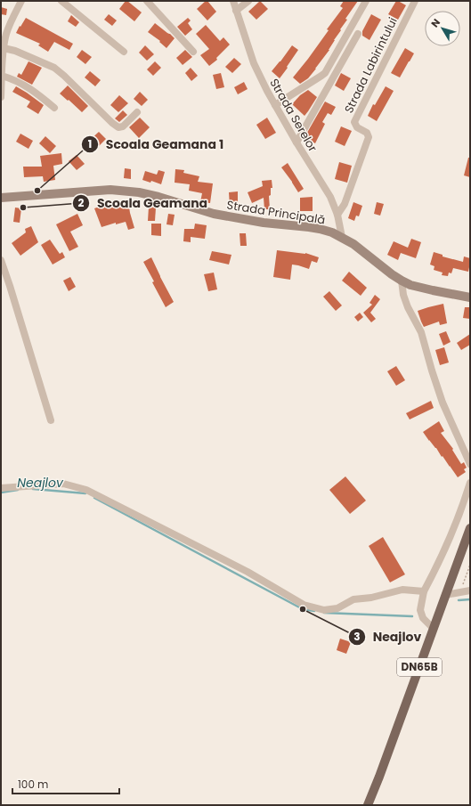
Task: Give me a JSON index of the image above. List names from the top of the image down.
{
  "streets": {
    "main road": ["Strada Principală", "DN65B"],
    "street": ["Strada Labirintului", "Strada Serelor"]
  },
  "crossings": [
    ["Strada Labirintului", "Strada Serelor"],
    ["Strada Serelor", "Strada Principală"]
  ],
  "water": ["Neajlov"],
  "places": ["Scoala Geamana 1", "Scoala Geamana", "Neajlov"],
  "scale_bar": "100 m",
  "north": "top left"
}
